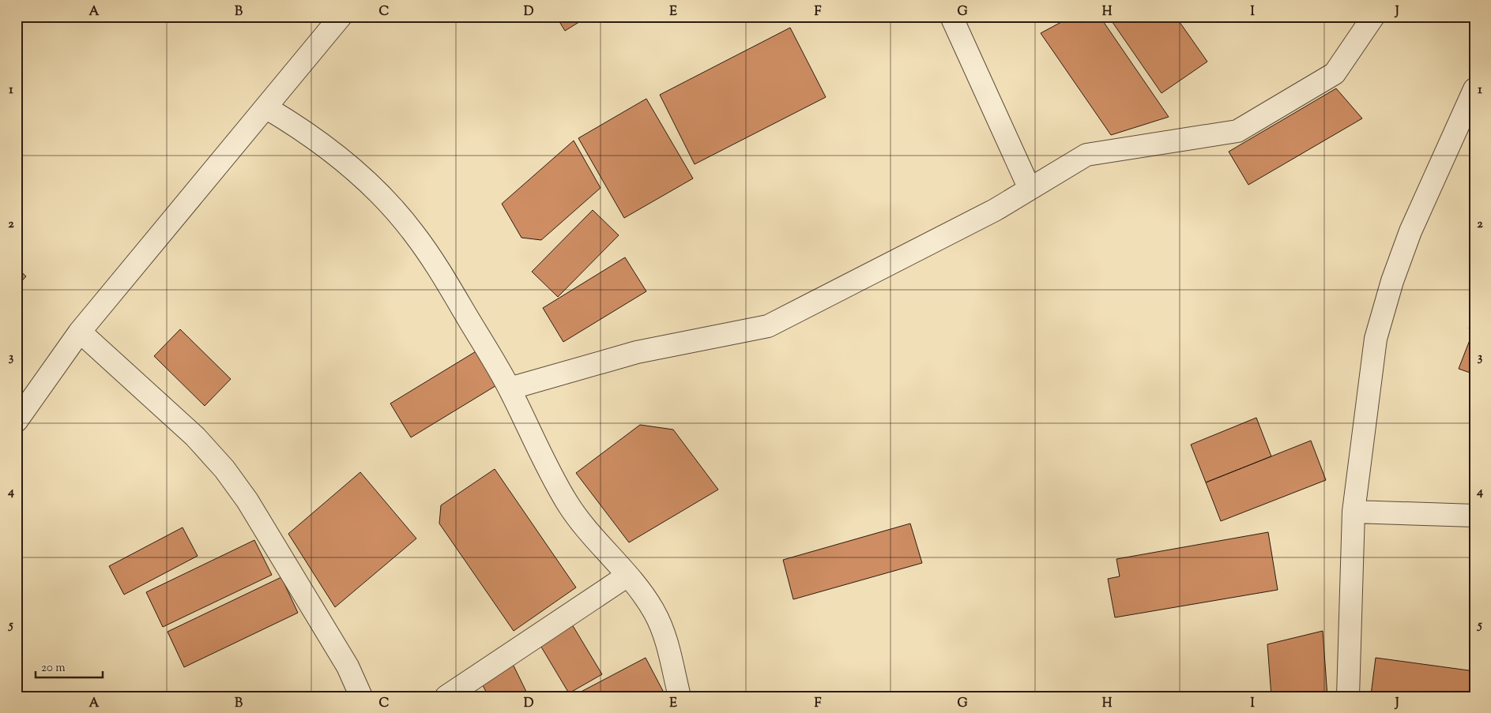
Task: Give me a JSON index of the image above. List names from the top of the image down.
{
  "scale_bar": "20 m",
  "grid": {
    "columns": [
      "A",
      "B",
      "C",
      "D",
      "E",
      "F",
      "G",
      "H",
      "I",
      "J"
    ],
    "rows": [
      "1",
      "2",
      "3",
      "4",
      "5"
    ]
  }
}
